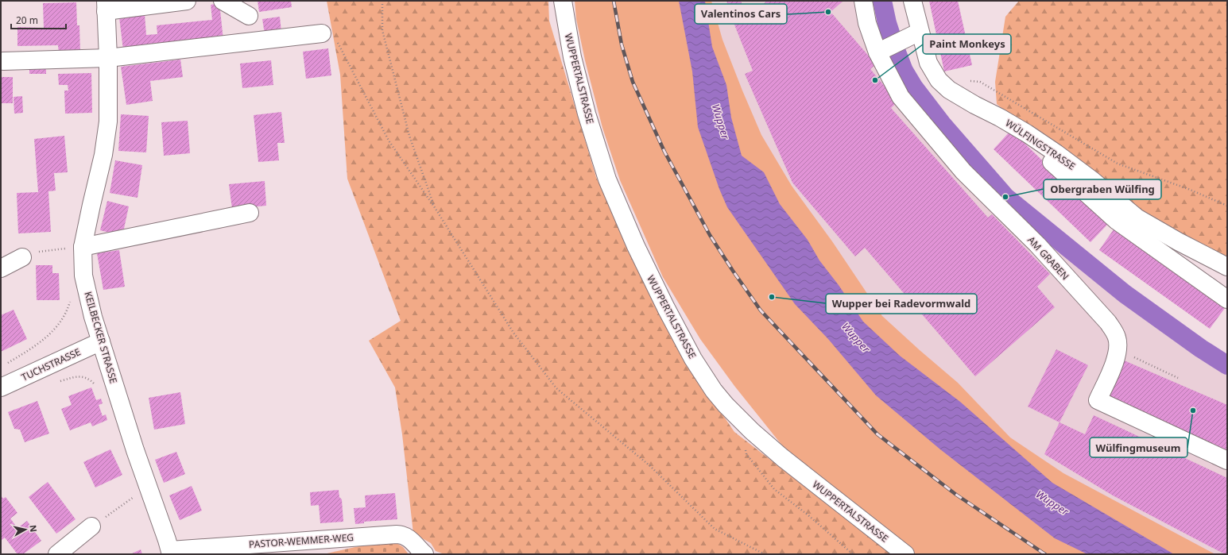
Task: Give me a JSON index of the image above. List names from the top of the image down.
{
  "streets": {
    "main road": [
      "WUPPERTALSTRASSE",
      "WÜLFINGSTRASSE",
      "AM GRABEN",
      "KEILBECKER STRASSE",
      "TUCHSTRASSE",
      "PASTOR-WEMMER-WEG"
    ]
  },
  "crossings": [
    ["KEILBECKER STRASSE", "TUCHSTRASSE"],
    ["KEILBECKER STRASSE", "PASTOR-WEMMER-WEG"]
  ],
  "water": ["Wupper"],
  "places": [
    "Valentinos Cars",
    "Paint Monkeys",
    "Obergraben Wülfing",
    "Wupper bei Radevormwald",
    "Wülfingmuseum"
  ],
  "scale_bar": "20 m",
  "north": "right"
}
